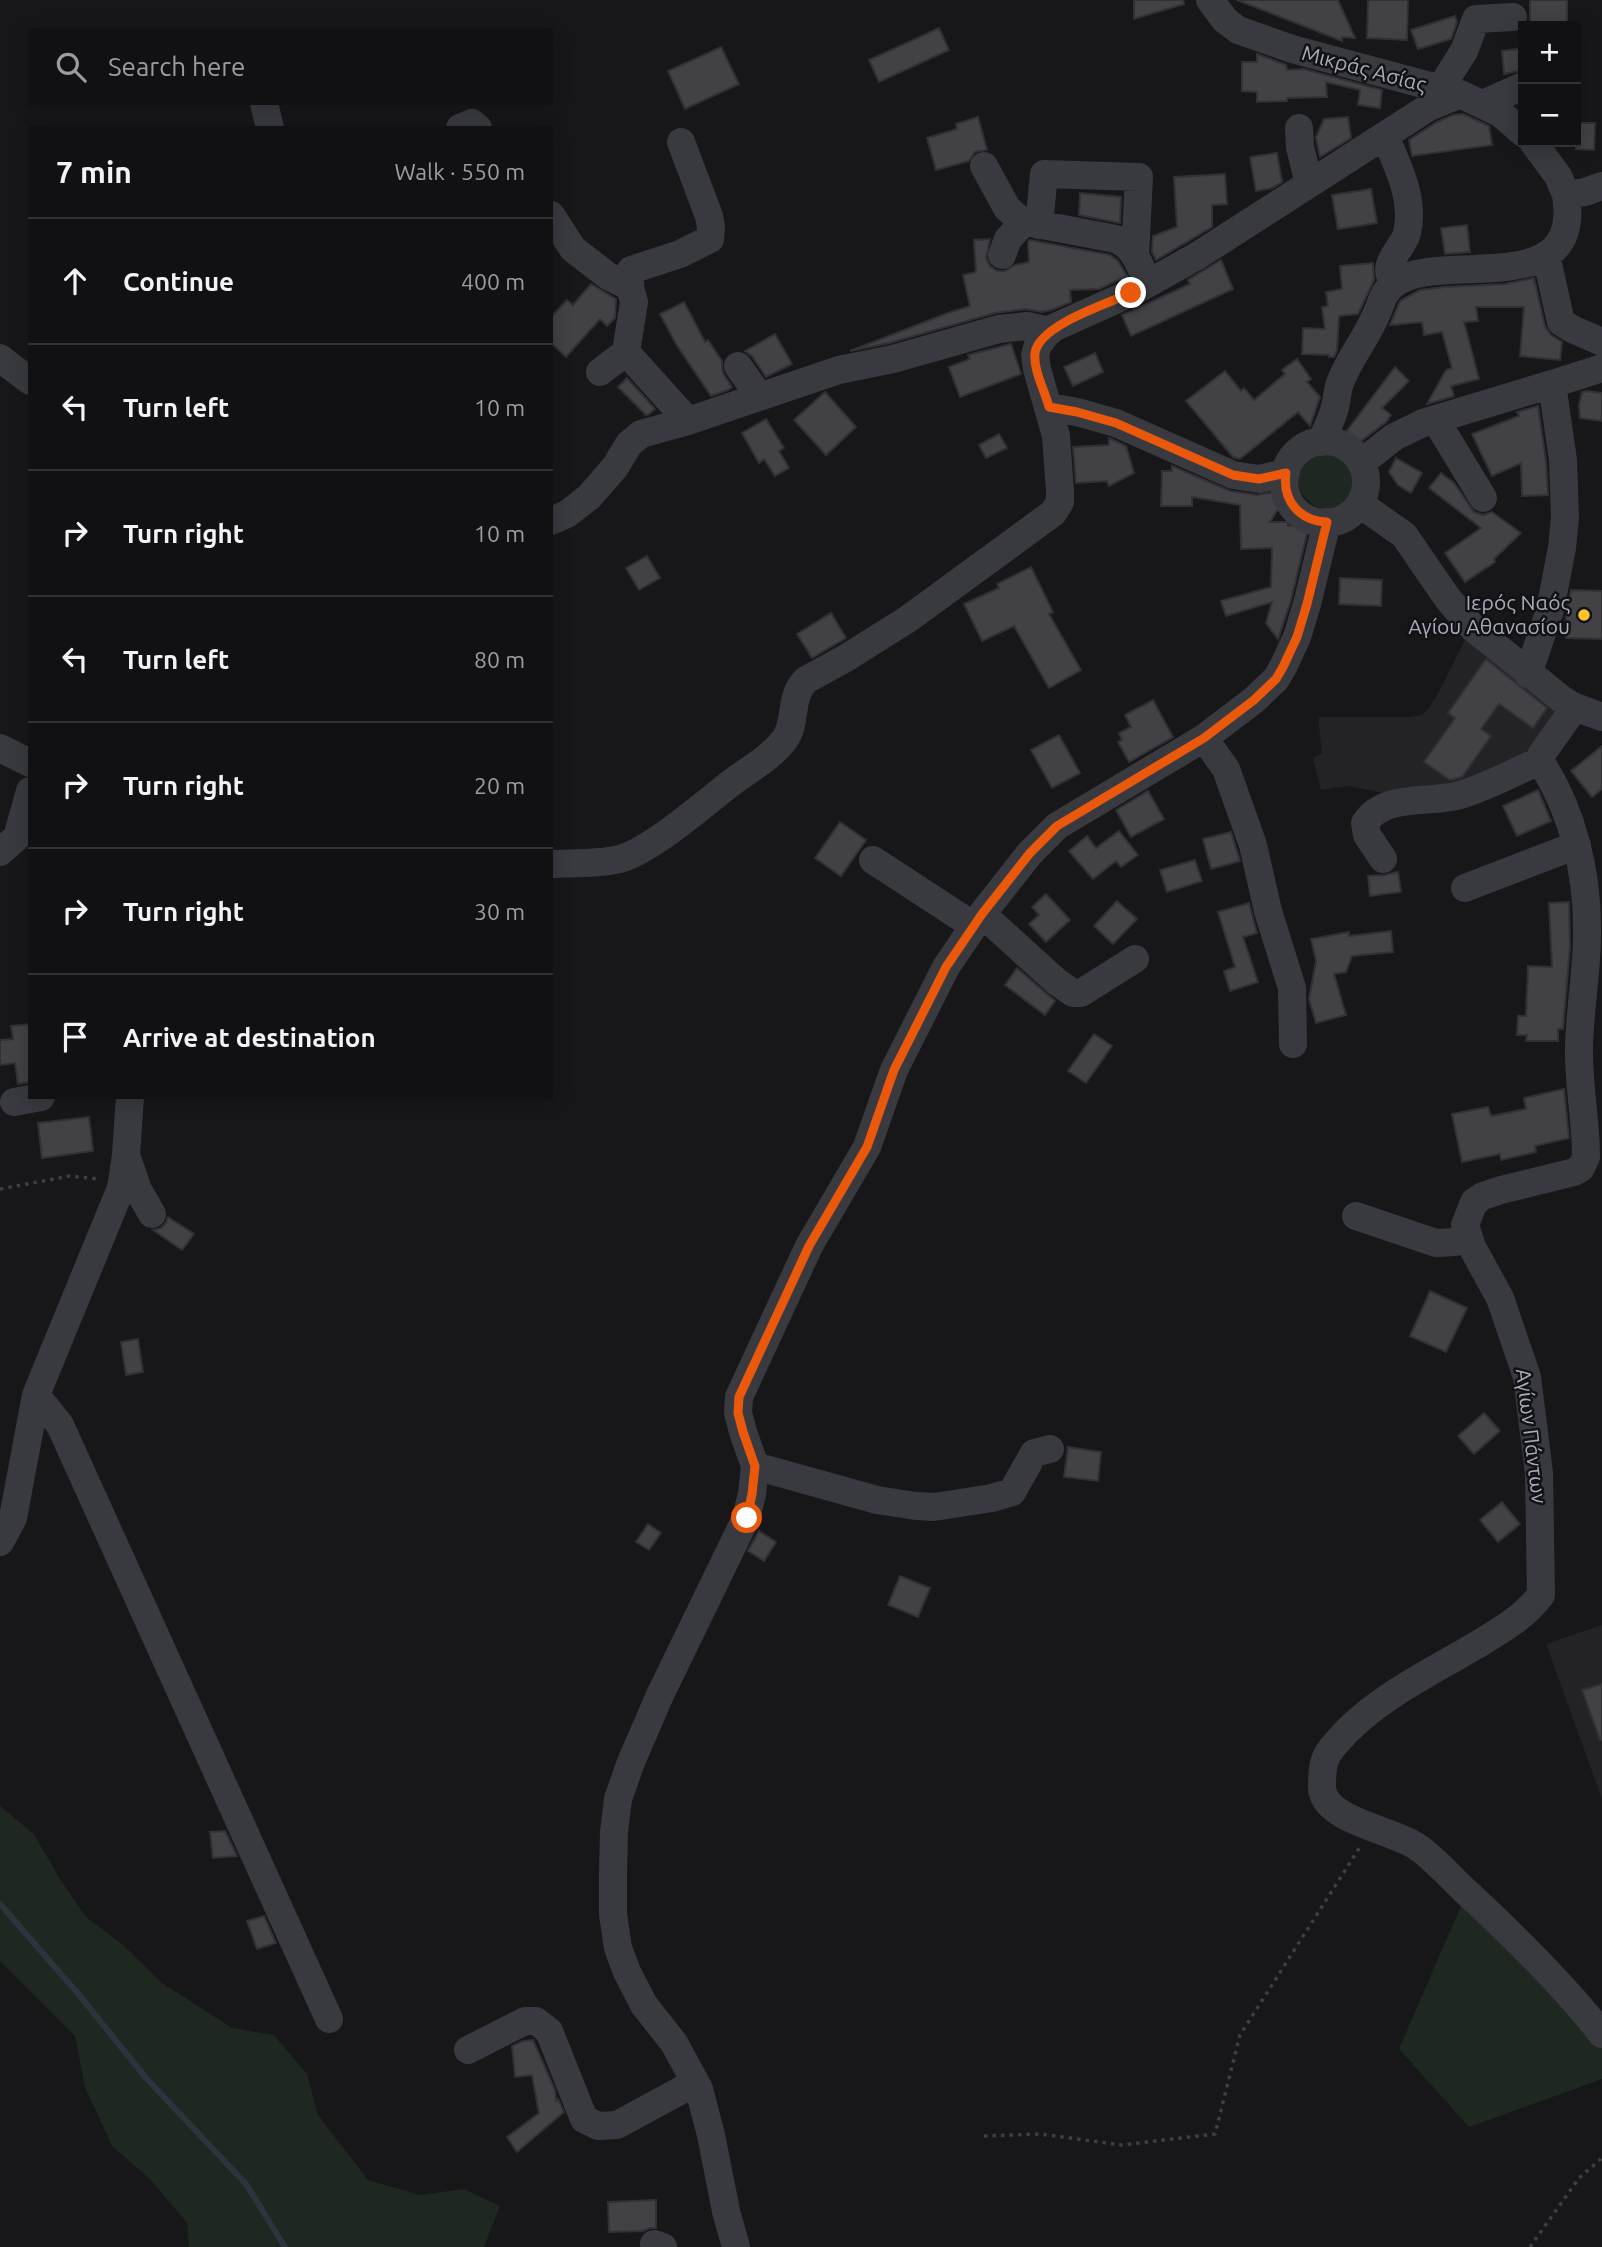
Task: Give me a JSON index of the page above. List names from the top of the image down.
{
  "streets": {
    "street": ["Μικράς Ασίας", "Αγίων Πάντων"]
  },
  "places": ["Ιερός Ναός Αγίου Αθανασίου"],
  "page": {
    "map_buttons": ["+", "−"],
    "search": "Search here",
    "heading": ["7 min", "Walk · 550 m"],
    "list": [
      ["Continue", "400 m"],
      ["Turn left", "10 m"],
      ["Turn right", "10 m"],
      ["Turn left", "80 m"],
      ["Turn right", "20 m"],
      ["Turn right", "30 m"],
      "Arrive at destination"
    ]
  }
}
